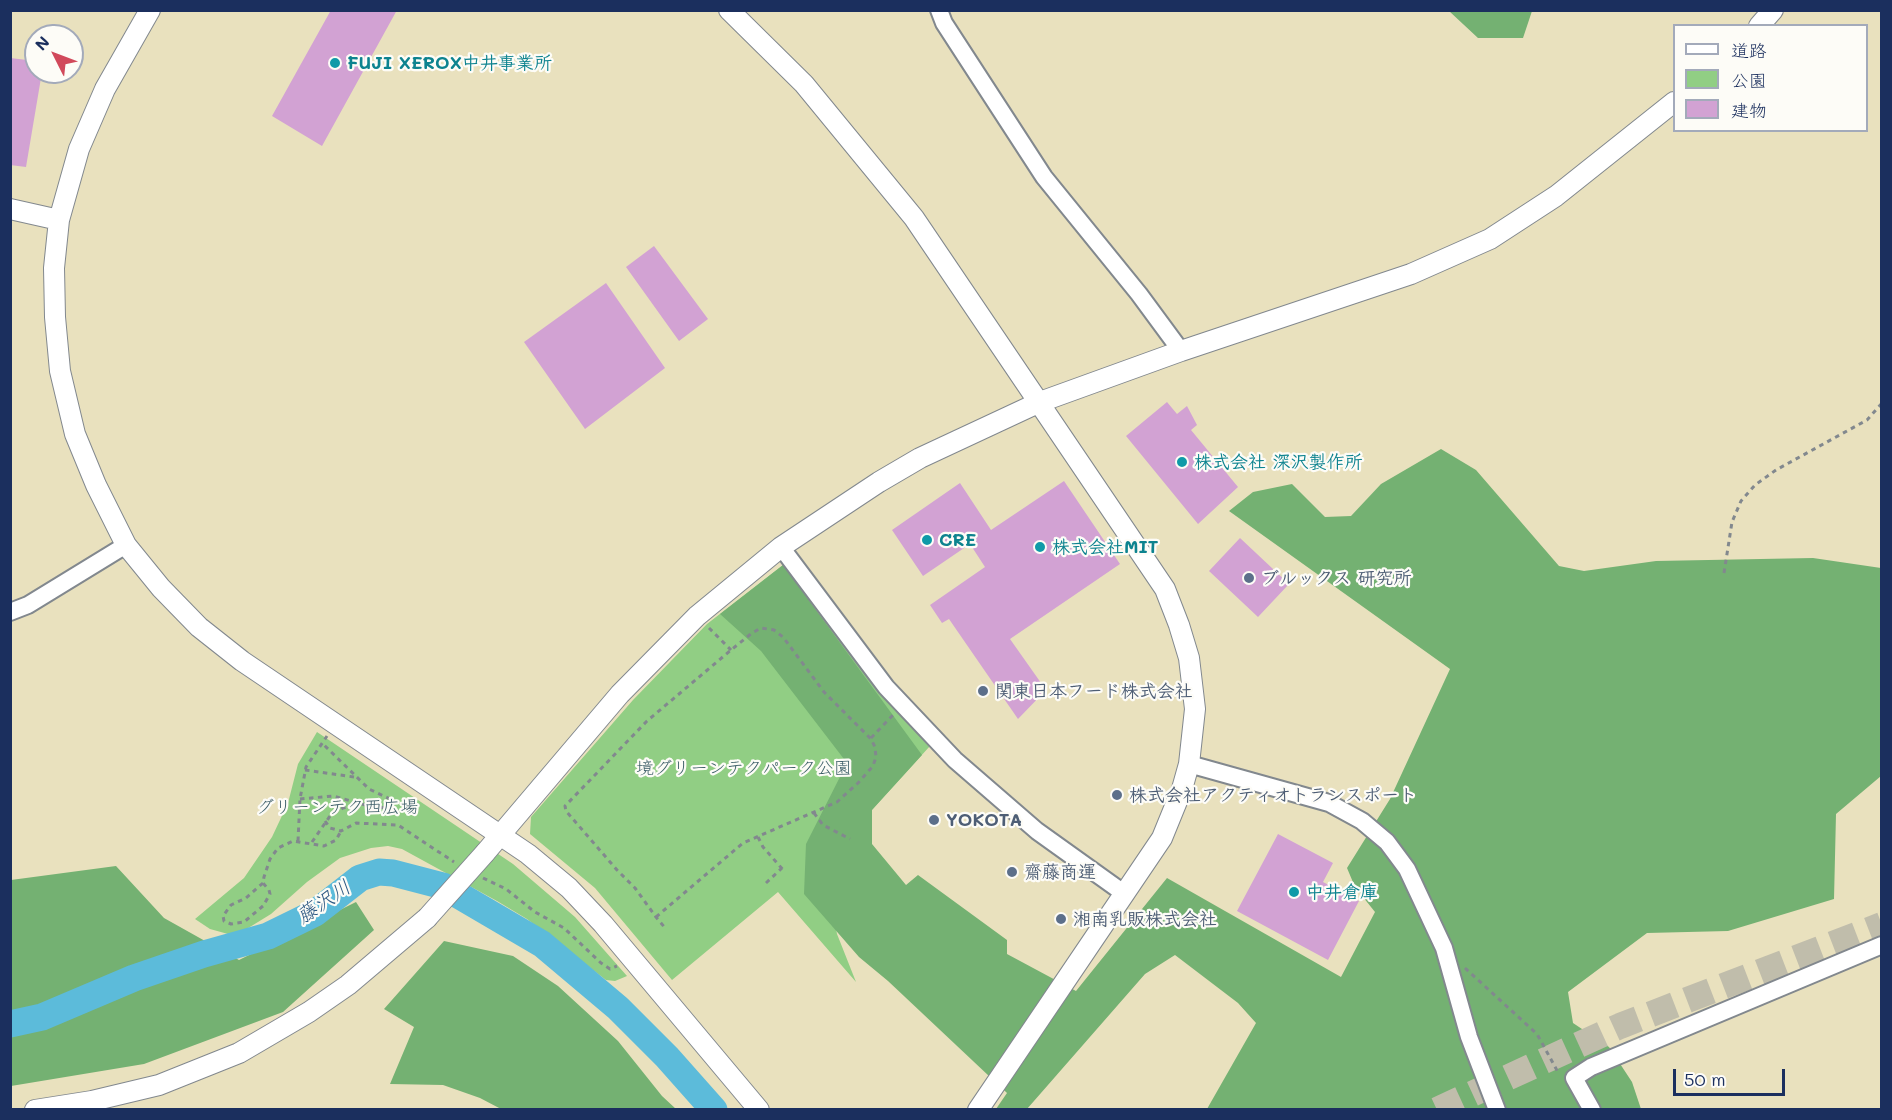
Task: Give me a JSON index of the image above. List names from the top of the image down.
{
  "water": ["藤沢川"],
  "parks": ["境グリーンテクパーク公園", "グリーンテク西広場"],
  "places": [
    "FUJI XEROX中井事業所",
    "株式会社 深沢製作所",
    "CRE",
    "株式会社MIT",
    "ブルックス 研究所",
    "関東日本フード株式会社",
    "株式会社アクティオトランスポート",
    "YOKOTA",
    "齋藤商運",
    "中井倉庫",
    "湘南乳販株式会社"
  ],
  "legend": ["道路", "公園", "建物"],
  "scale_bar": "50 m",
  "north": "top left"
}
